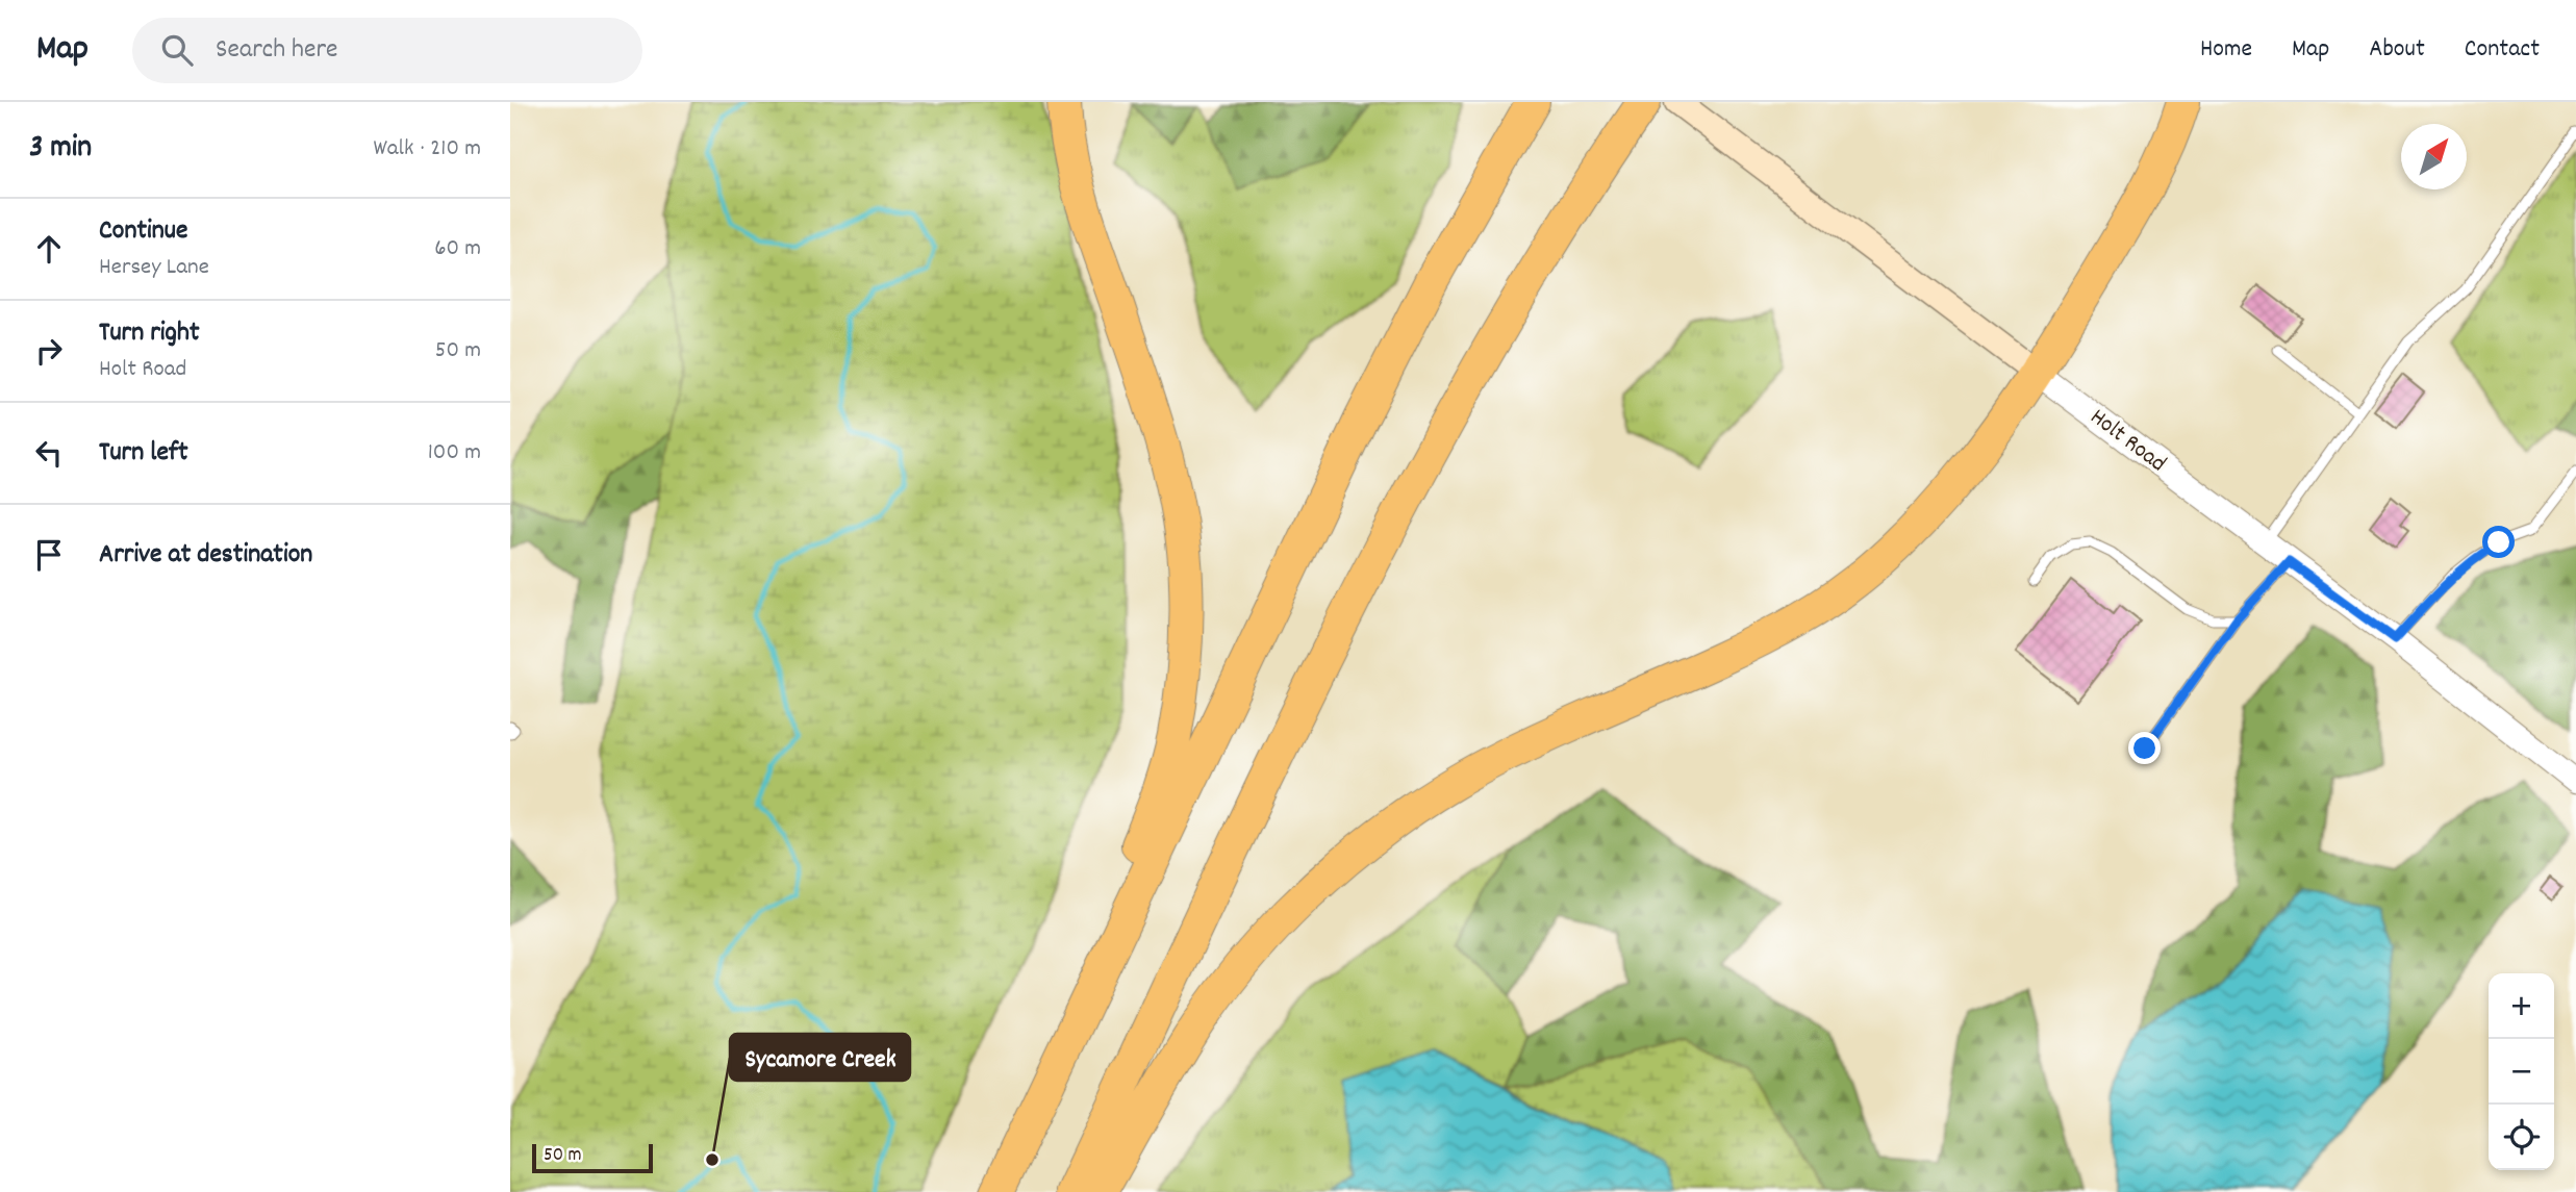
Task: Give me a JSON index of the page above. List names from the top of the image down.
{
  "streets": {
    "main road": ["Holt Road"]
  },
  "places": ["Sycamore Creek"],
  "scale_bar": "50 m",
  "north": "top right",
  "page": {
    "header": "Map",
    "search": "Search here",
    "nav": [
      "Home",
      "Map",
      "About",
      "Contact"
    ],
    "heading": ["3 min", "Walk · 210 m"],
    "list": [
      ["Continue", "Hersey Lane", "60 m"],
      ["Turn right", "Holt Road", "50 m"],
      ["Turn left", "100 m"],
      "Arrive at destination"
    ],
    "map_buttons": ["+", "−"],
    "scale": "50 m"
  }
}
